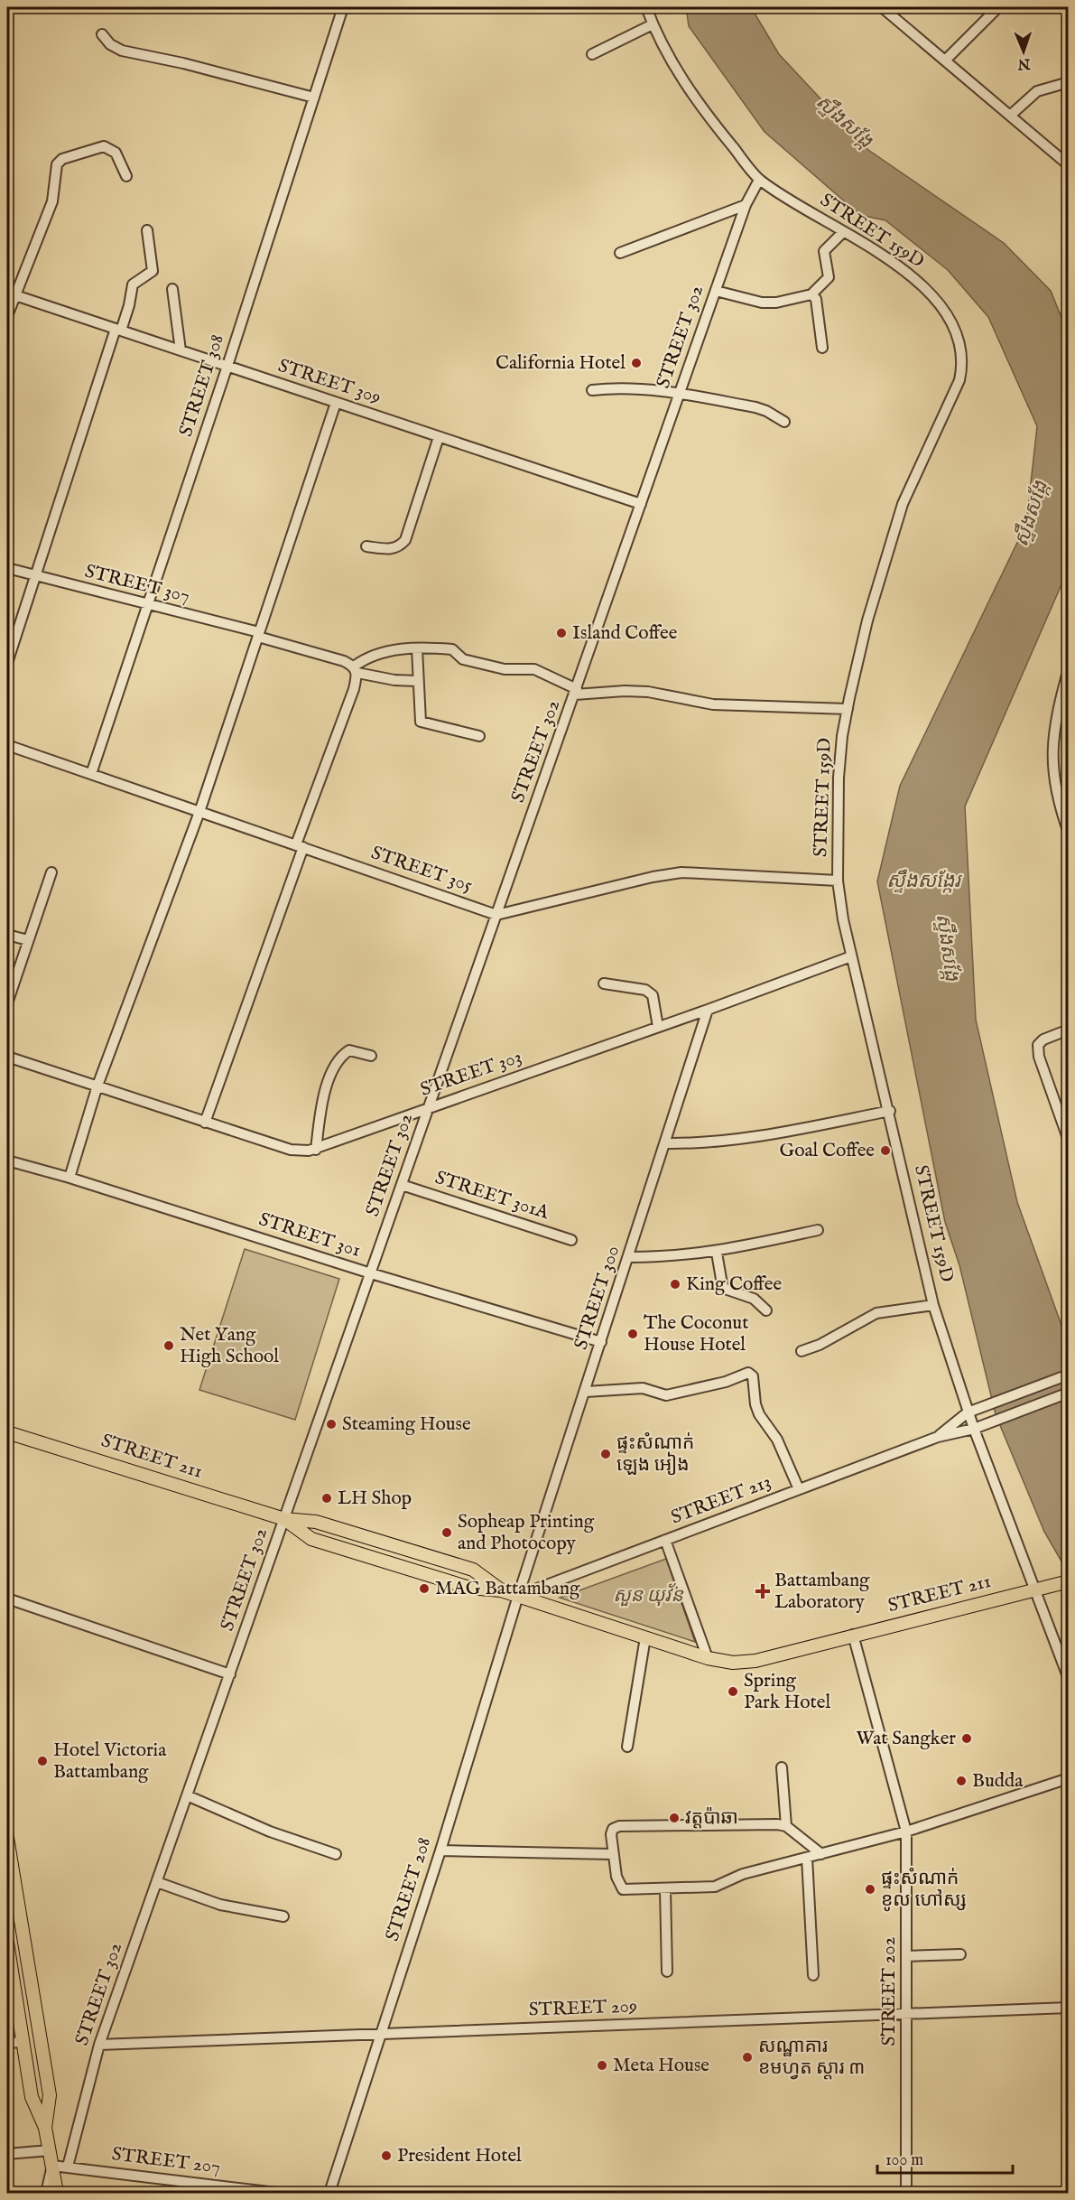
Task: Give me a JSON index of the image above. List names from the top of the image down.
{
  "streets": {
    "main road": ["STREET 211"],
    "street": [
      "STREET 159D",
      "STREET 302",
      "STREET 309",
      "STREET 308",
      "STREET 307",
      "STREET 305",
      "STREET 303",
      "STREET 301A",
      "STREET 301",
      "STREET 300",
      "STREET 213",
      "STREET 208",
      "STREET 202",
      "STREET 209",
      "STREET 207"
    ]
  },
  "crossings": [
    ["STREET 159D", "STREET 302"],
    ["STREET 159D", "STREET 303"],
    ["STREET 159D", "STREET 211"],
    ["STREET 159D", "STREET 213"],
    ["STREET 302", "STREET 309"],
    ["STREET 302", "STREET 305"],
    ["STREET 302", "STREET 303"],
    ["STREET 302", "STREET 301A"],
    ["STREET 302", "STREET 301"],
    ["STREET 302", "STREET 211"],
    ["STREET 302", "STREET 209"],
    ["STREET 302", "STREET 207"],
    ["STREET 309", "STREET 308"],
    ["STREET 308", "STREET 307"],
    ["STREET 308", "STREET 305"],
    ["STREET 303", "STREET 300"],
    ["STREET 301", "STREET 300"],
    ["STREET 300", "STREET 211"],
    ["STREET 300", "STREET 213"],
    ["STREET 300", "STREET 208"],
    ["STREET 211", "STREET 213"],
    ["STREET 211", "STREET 208"],
    ["STREET 211", "STREET 202"],
    ["STREET 213", "STREET 208"],
    ["STREET 208", "STREET 209"],
    ["STREET 202", "STREET 209"]
  ],
  "water": ["ស្ទឹងសង្កែ", "ស្ទឹងសង្កែរ"],
  "parks": ["សួន យុវ័ន"],
  "places": {
    "other": [
      "California Hotel",
      "Island Coffee",
      "Goal Coffee",
      "King Coffee",
      "The Coconut House Hotel",
      "Net Yang High School",
      "Steaming House",
      "ផ្ទះសំណាក់ ឡេង អៀង",
      "LH Shop",
      "Sopheap Printing and Photocopy",
      "MAG Battambang",
      "Spring Park Hotel",
      "Wat Sangker",
      "Hotel Victoria Battambang",
      "Budda",
      "វត្តប៉ាឆា",
      "ផ្ទះសំណាក់ ខូល ហៅស្ស",
      "សណ្ឋាគារ ខមហ្វត ស្តារ ៣",
      "Meta House",
      "President Hotel"
    ],
    "health": ["Battambang Laboratory"]
  },
  "scale_bar": "100 m",
  "north": "bottom"
}
